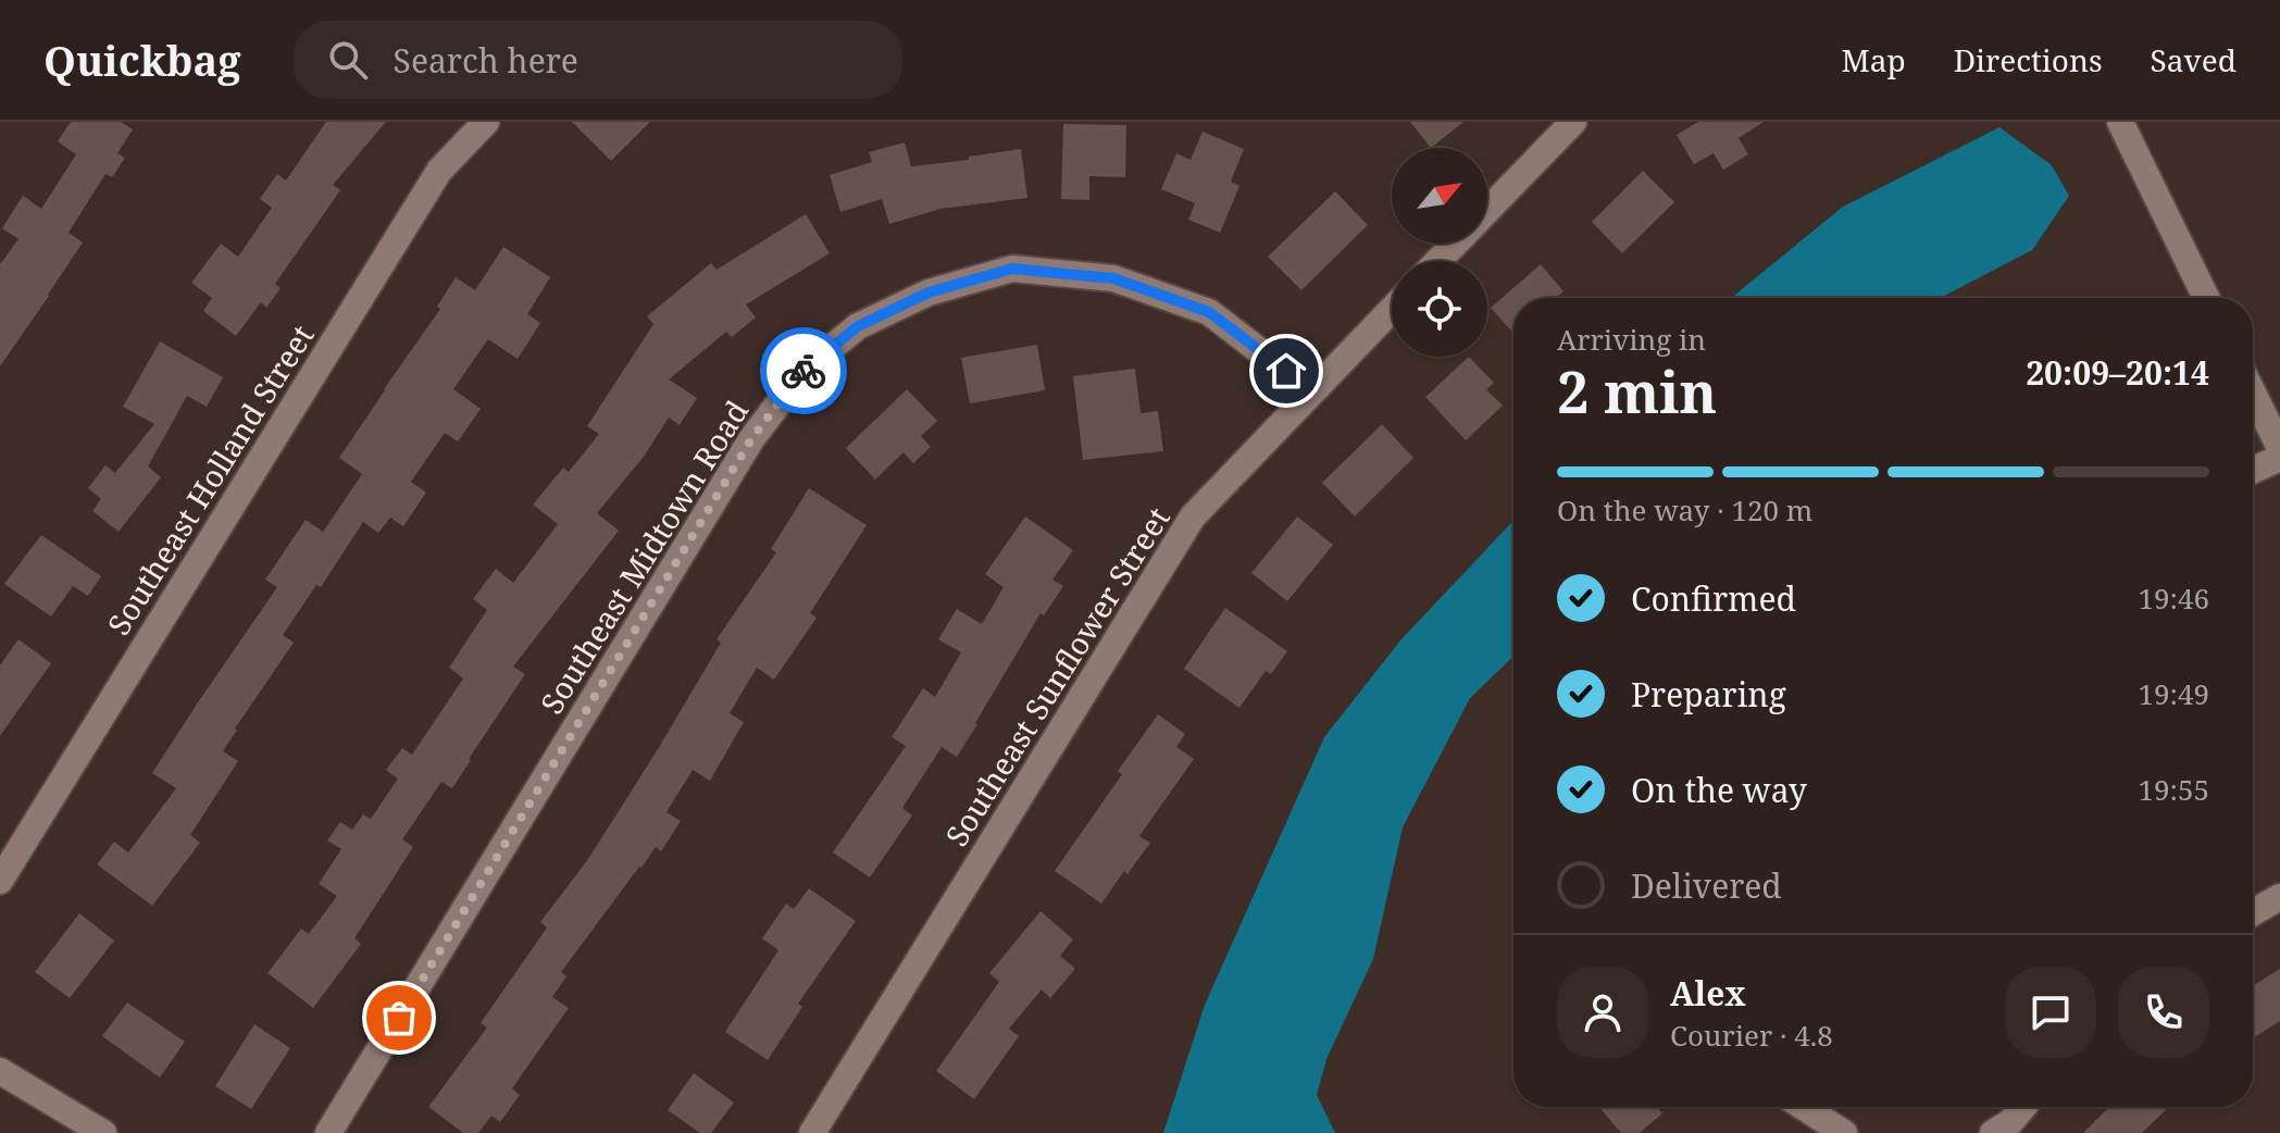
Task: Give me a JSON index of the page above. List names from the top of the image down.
{
  "streets": {
    "street": ["Southeast Holland Street", "Southeast Midtown Road", "Southeast Sunflower Street"]
  },
  "crossings": [
    ["Southeast Midtown Road", "Southeast Sunflower Street"]
  ],
  "north": "top right",
  "page": {
    "header": "Quickbag",
    "search": "Search here",
    "nav": ["Map", "Directions", "Saved"],
    "heading": ["2 min", "Arriving in", "20:09–20:14"],
    "panel": ["Alex", "Courier · 4.8"],
    "bar": "On the way · 120 m",
    "list": [
      ["Confirmed", "19:46"],
      ["Preparing", "19:49"],
      ["On the way", "19:55"],
      "Delivered"
    ]
  }
}
